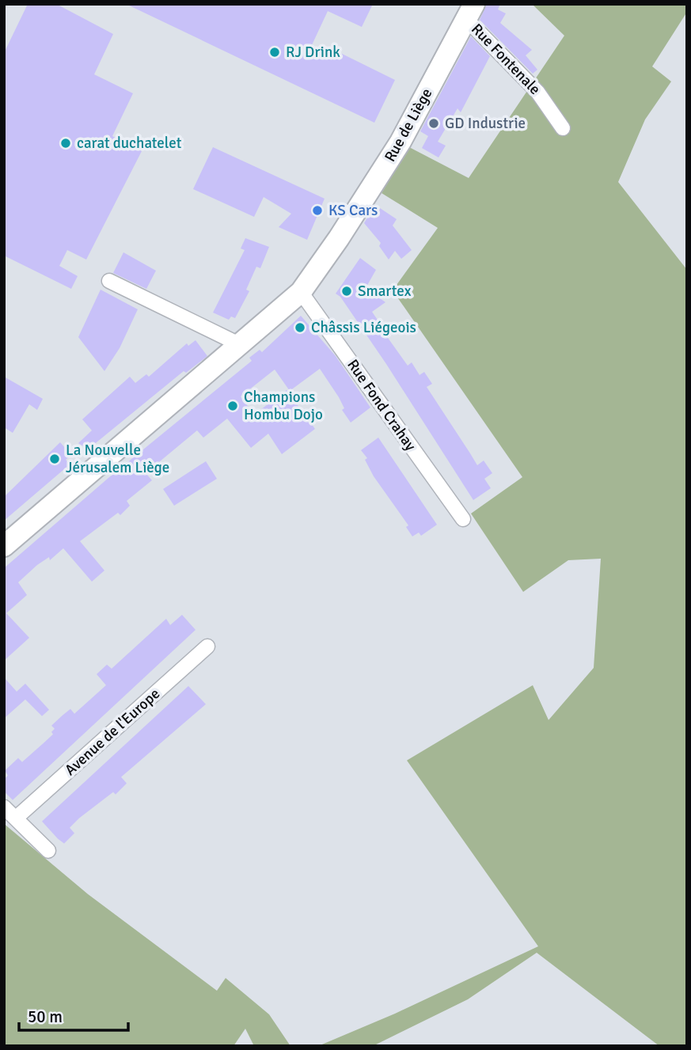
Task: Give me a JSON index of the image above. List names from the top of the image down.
{
  "streets": {
    "main road": ["Rue de Liège"],
    "street": ["Rue Fontenale", "Rue Fond Crahay", "Avenue de l'Europe"]
  },
  "crossings": [
    ["Rue Fontenale", "Rue de Liège"],
    ["Rue de Liège", "Rue Fond Crahay"]
  ],
  "places": [
    "RJ Drink",
    "GD Industrie",
    "carat duchatelet",
    "KS Cars",
    "Smartex",
    "Châssis Liégeois",
    "Champions Hombu Dojo",
    "La Nouvelle Jérusalem Liège"
  ],
  "scale_bar": "50 m"
}
